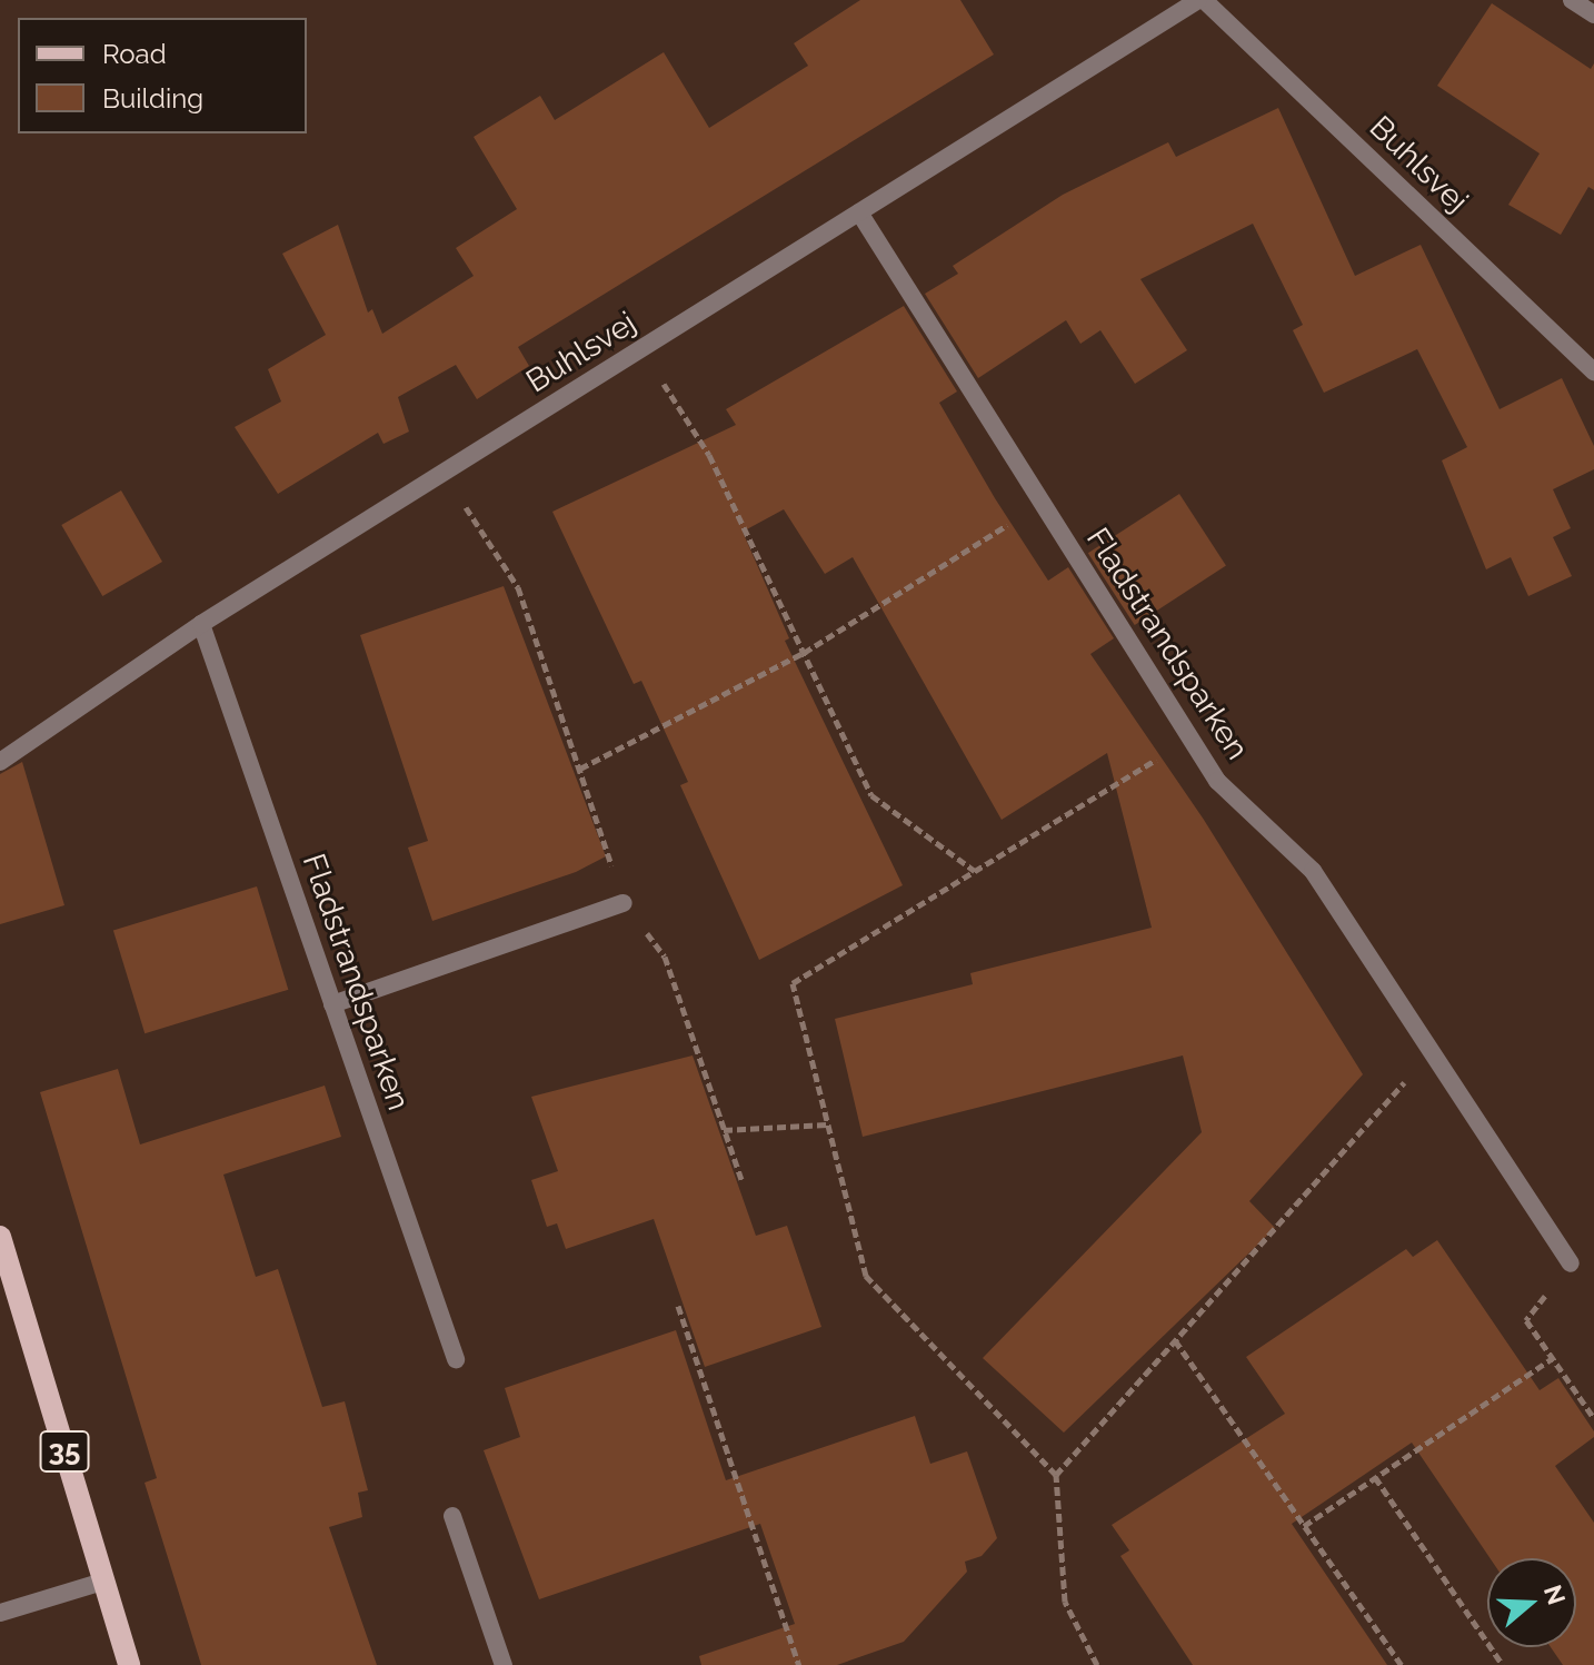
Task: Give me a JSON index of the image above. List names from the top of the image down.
{
  "streets": {
    "main road": ["35"],
    "street": ["Buhlsvej", "Fladstrandsparken"]
  },
  "crossings": [
    ["Buhlsvej", "Fladstrandsparken"]
  ],
  "legend": ["Road", "Building"],
  "north": "right"
}
